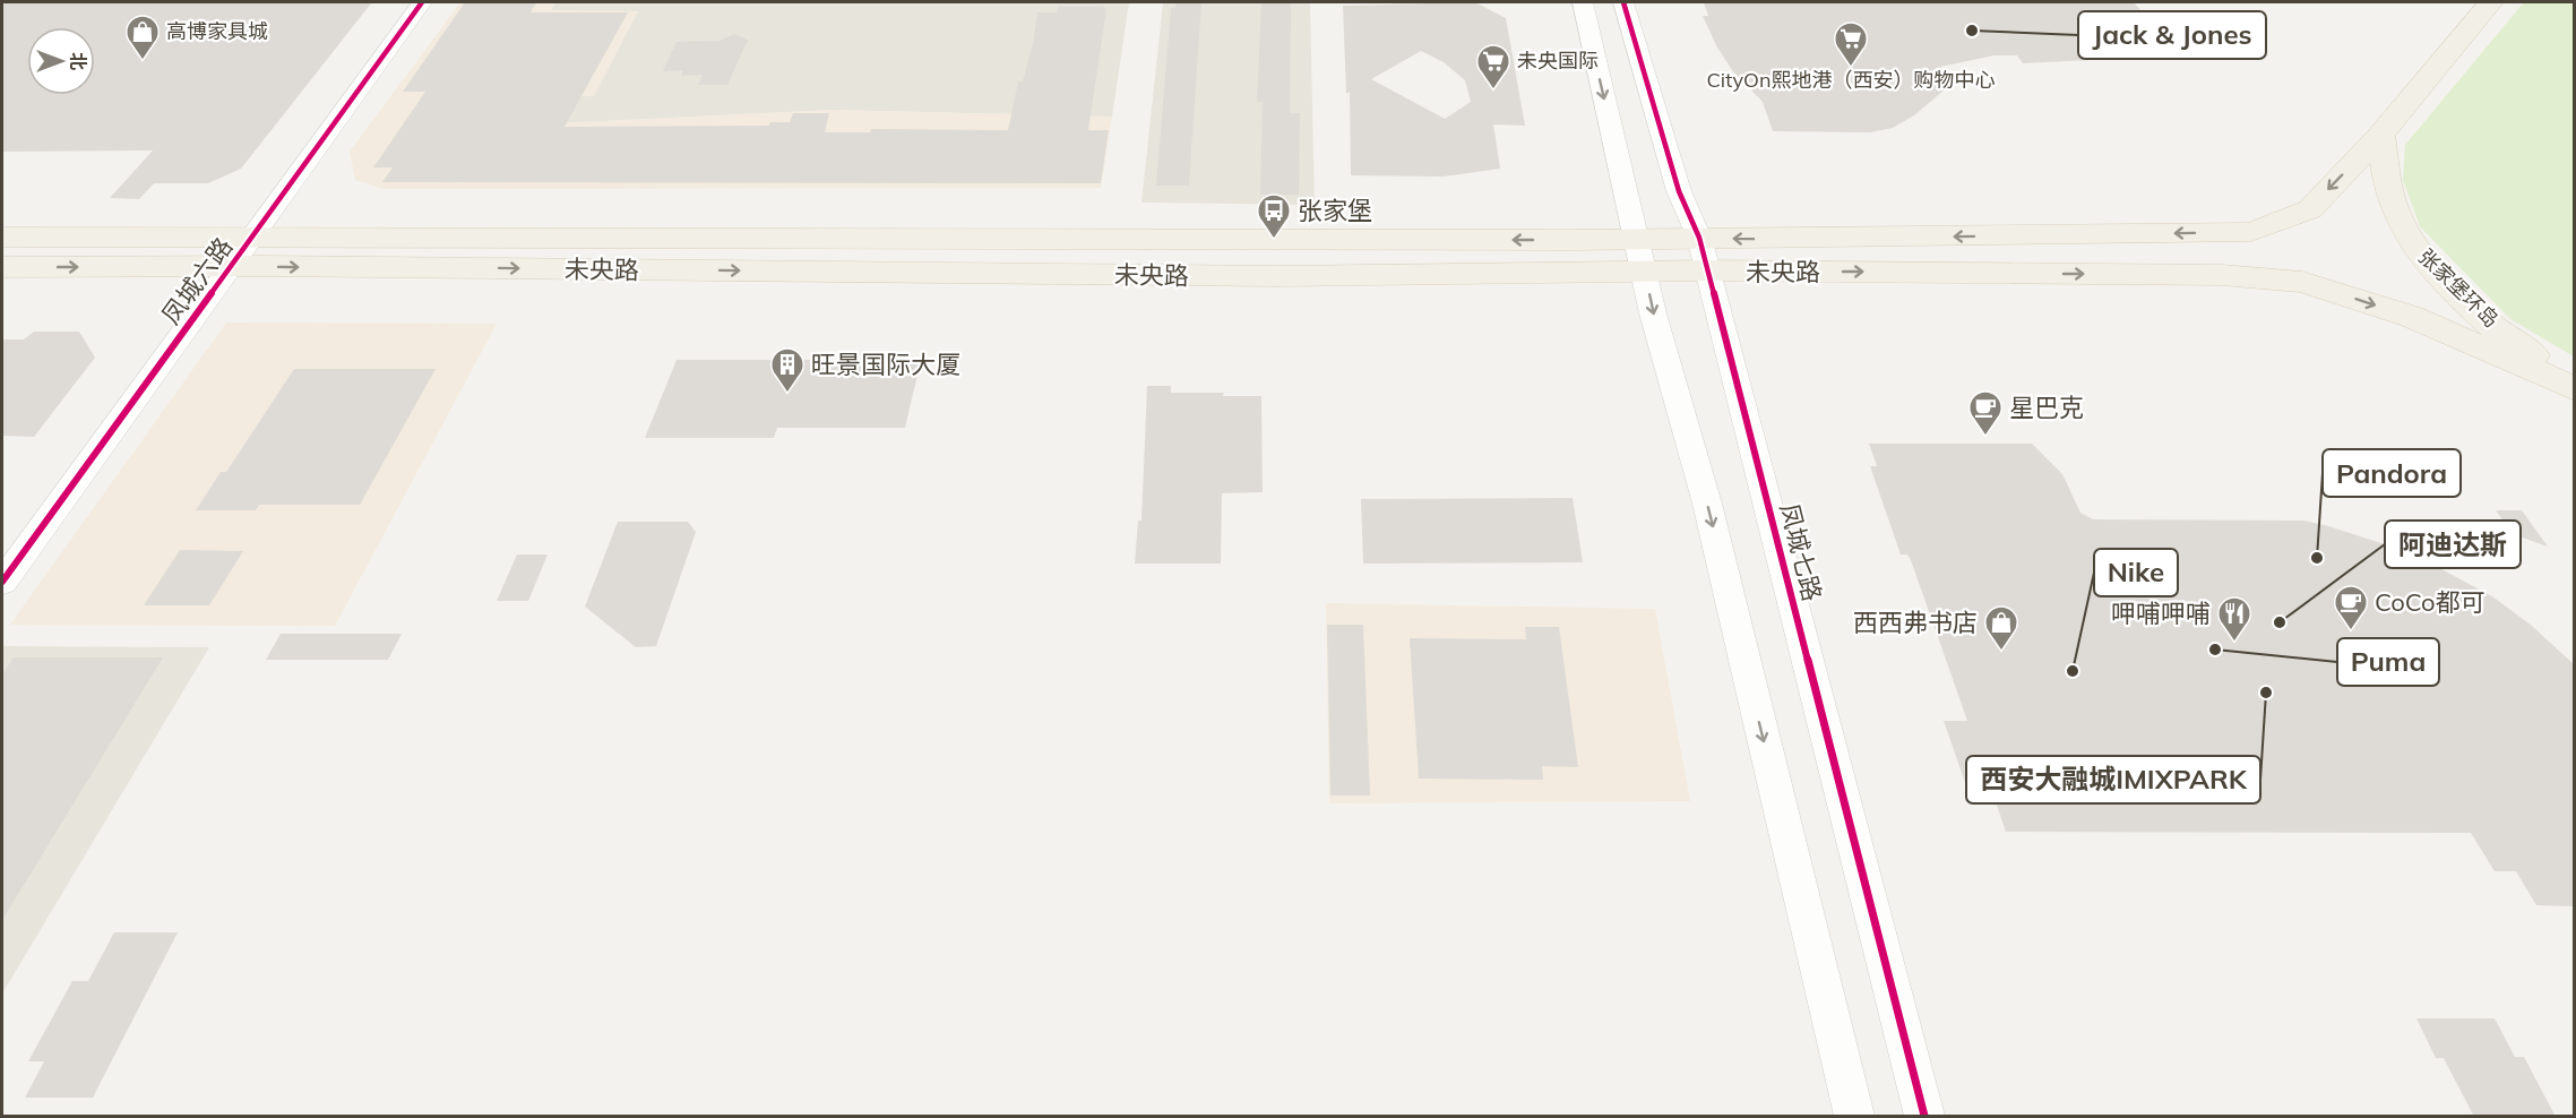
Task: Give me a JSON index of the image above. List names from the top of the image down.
{
  "streets": {
    "main road": ["未央路", "张家堡环岛"],
    "street": ["凤城六路", "凤城七路"]
  },
  "crossings": [
    ["未央路", "凤城六路"],
    ["未央路", "张家堡环岛"],
    ["未央路", "凤城七路"]
  ],
  "places": {
    "other": [
      "Jack & Jones",
      "Pandora",
      "阿迪达斯",
      "Puma",
      "Nike",
      "西安大融城IMIXPARK"
    ],
    "shop": ["高博家具城", "西西弗书店"],
    "supermarket": ["CityOn熙地港（西安）购物中心", "未央国际"],
    "bus stop": ["张家堡"],
    "building": ["旺景国际大厦"],
    "cafe": ["星巴克", "CoCo都可"],
    "restaurant": ["呷哺呷哺"]
  },
  "north": "right"
}
